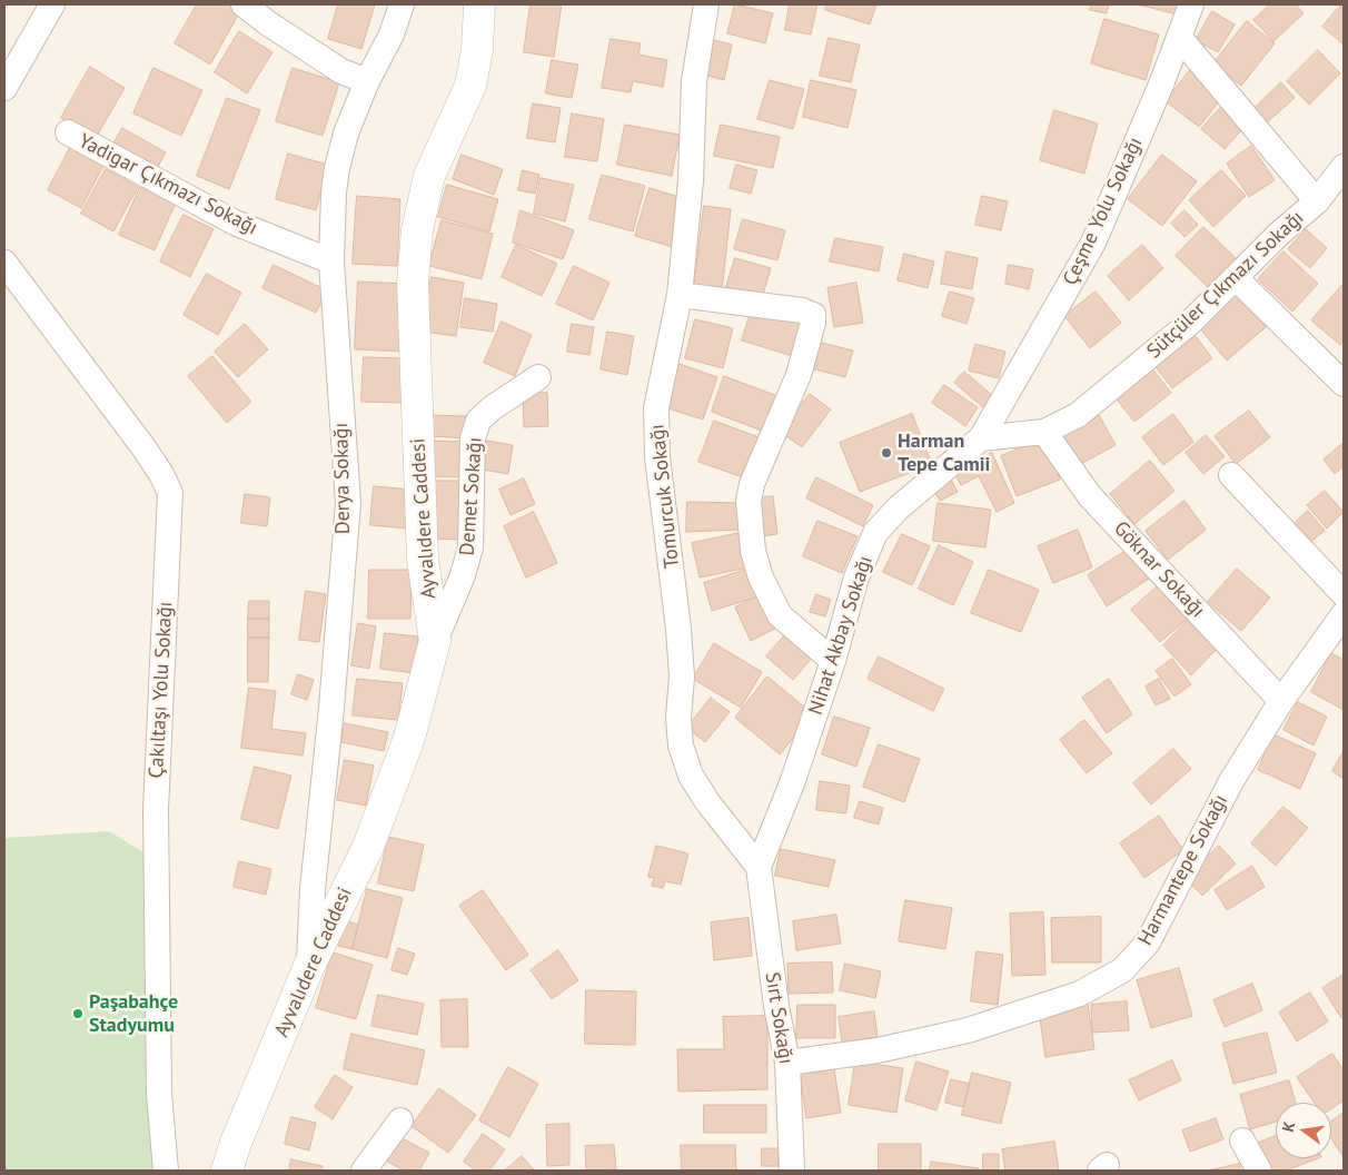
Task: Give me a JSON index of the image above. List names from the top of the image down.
{
  "streets": {
    "street": [
      "Yadigar Çıkmazı Sokağı",
      "Çeşme Yolu Sokağı",
      "Sütçüler Çıkmazı Sokağı",
      "Derya Sokağı",
      "Demet Sokağı",
      "Tomurcuk Sokağı",
      "Ayvalıdere Caddesi",
      "Göknar Sokağı",
      "Nihat Akbay Sokağı",
      "Çakıltaşı Yolu Sokağı",
      "Harmantepe Sokağı",
      "Sırt Sokağı"
    ]
  },
  "crossings": [
    ["Yadigar Çıkmazı Sokağı", "Derya Sokağı"],
    ["Çeşme Yolu Sokağı", "Nihat Akbay Sokağı"],
    ["Sütçüler Çıkmazı Sokağı", "Göknar Sokağı"],
    ["Derya Sokağı", "Ayvalıdere Caddesi"],
    ["Demet Sokağı", "Ayvalıdere Caddesi"],
    ["Tomurcuk Sokağı", "Nihat Akbay Sokağı"],
    ["Tomurcuk Sokağı", "Sırt Sokağı"],
    ["Göknar Sokağı", "Harmantepe Sokağı"],
    ["Nihat Akbay Sokağı", "Sırt Sokağı"],
    ["Harmantepe Sokağı", "Sırt Sokağı"]
  ],
  "places": ["Harman Tepe Camii", "Paşabahçe Stadyumu"],
  "north": "left"
}
